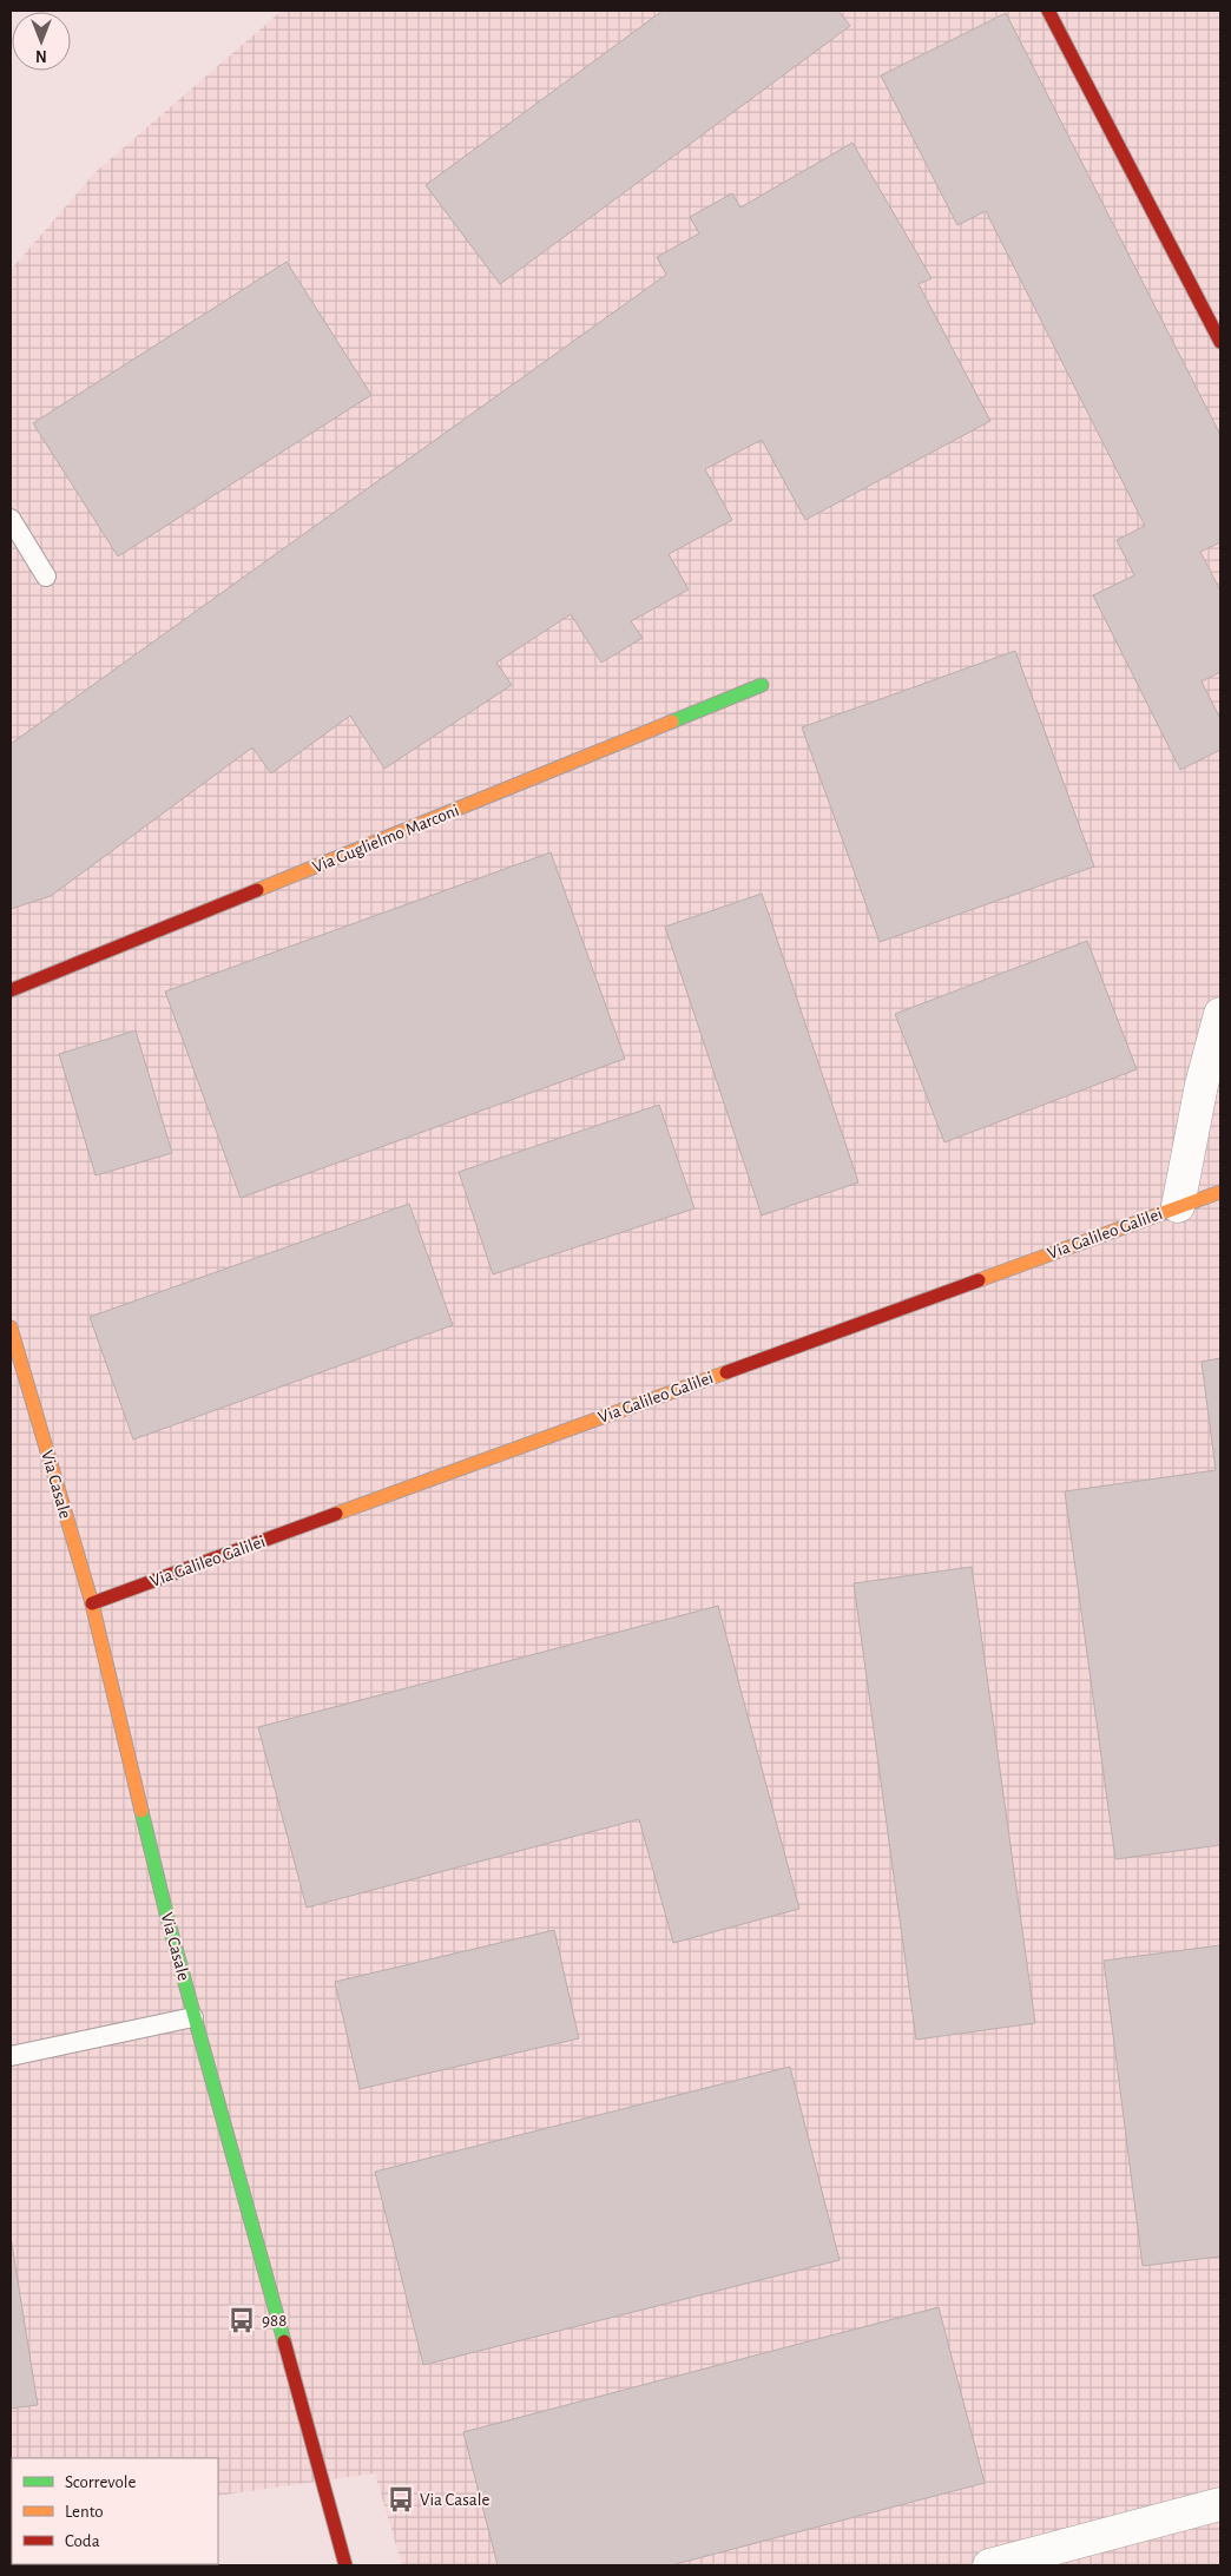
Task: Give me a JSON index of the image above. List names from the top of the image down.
{
  "streets": {
    "street": ["Via Guglielmo Marconi", "Via Galileo Galilei", "Via Casale"]
  },
  "crossings": [
    ["Via Galileo Galilei", "Via Casale"]
  ],
  "places": {
    "bus stop": ["988", "Via Casale"]
  },
  "legend": ["Scorrevole", "Lento", "Coda"],
  "north": "bottom"
}
